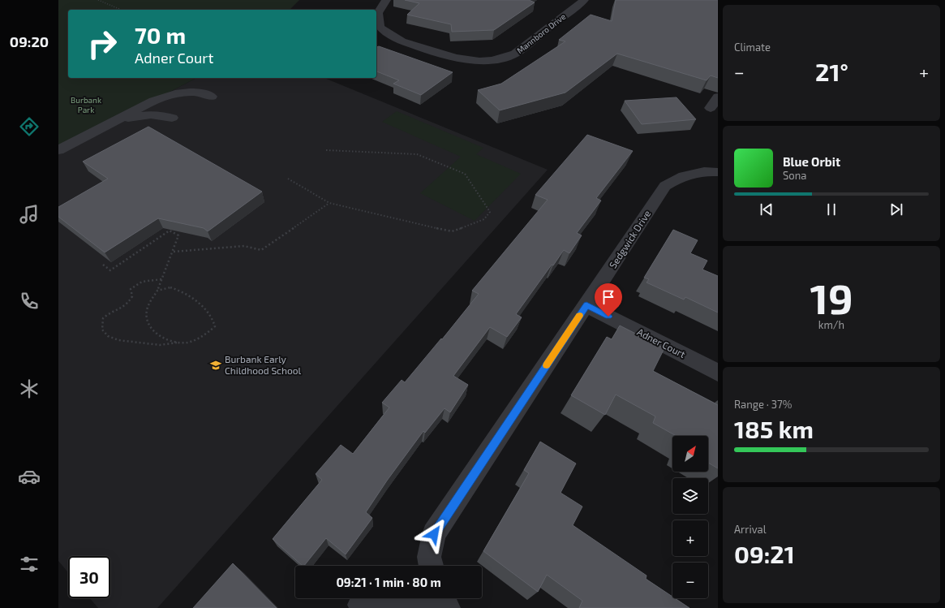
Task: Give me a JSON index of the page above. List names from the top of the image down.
{
  "streets": {
    "street": ["Mannboro Drive", "Sedgwick Drive", "Adner Court"]
  },
  "crossings": [
    ["Sedgwick Drive", "Adner Court"]
  ],
  "parks": ["Burbank Park"],
  "places": {
    "school or university": ["Burbank Early Childhood School"]
  },
  "north": "top right",
  "page": {
    "tabs": "09:20",
    "tile": [
      "Climate",
      ["19", "km/h"],
      ["Range · 37%", "185 km"],
      ["Arrival", "09:21"]
    ],
    "turn": ["70 m", "Adner Court"],
    "heat": ["−", "21°", "+"],
    "song": ["Blue Orbit", "Sona"],
    "map_buttons": ["+", "−"],
    "limit": "30",
    "trip": "09:21 · 1 min · 80 m"
  }
}
